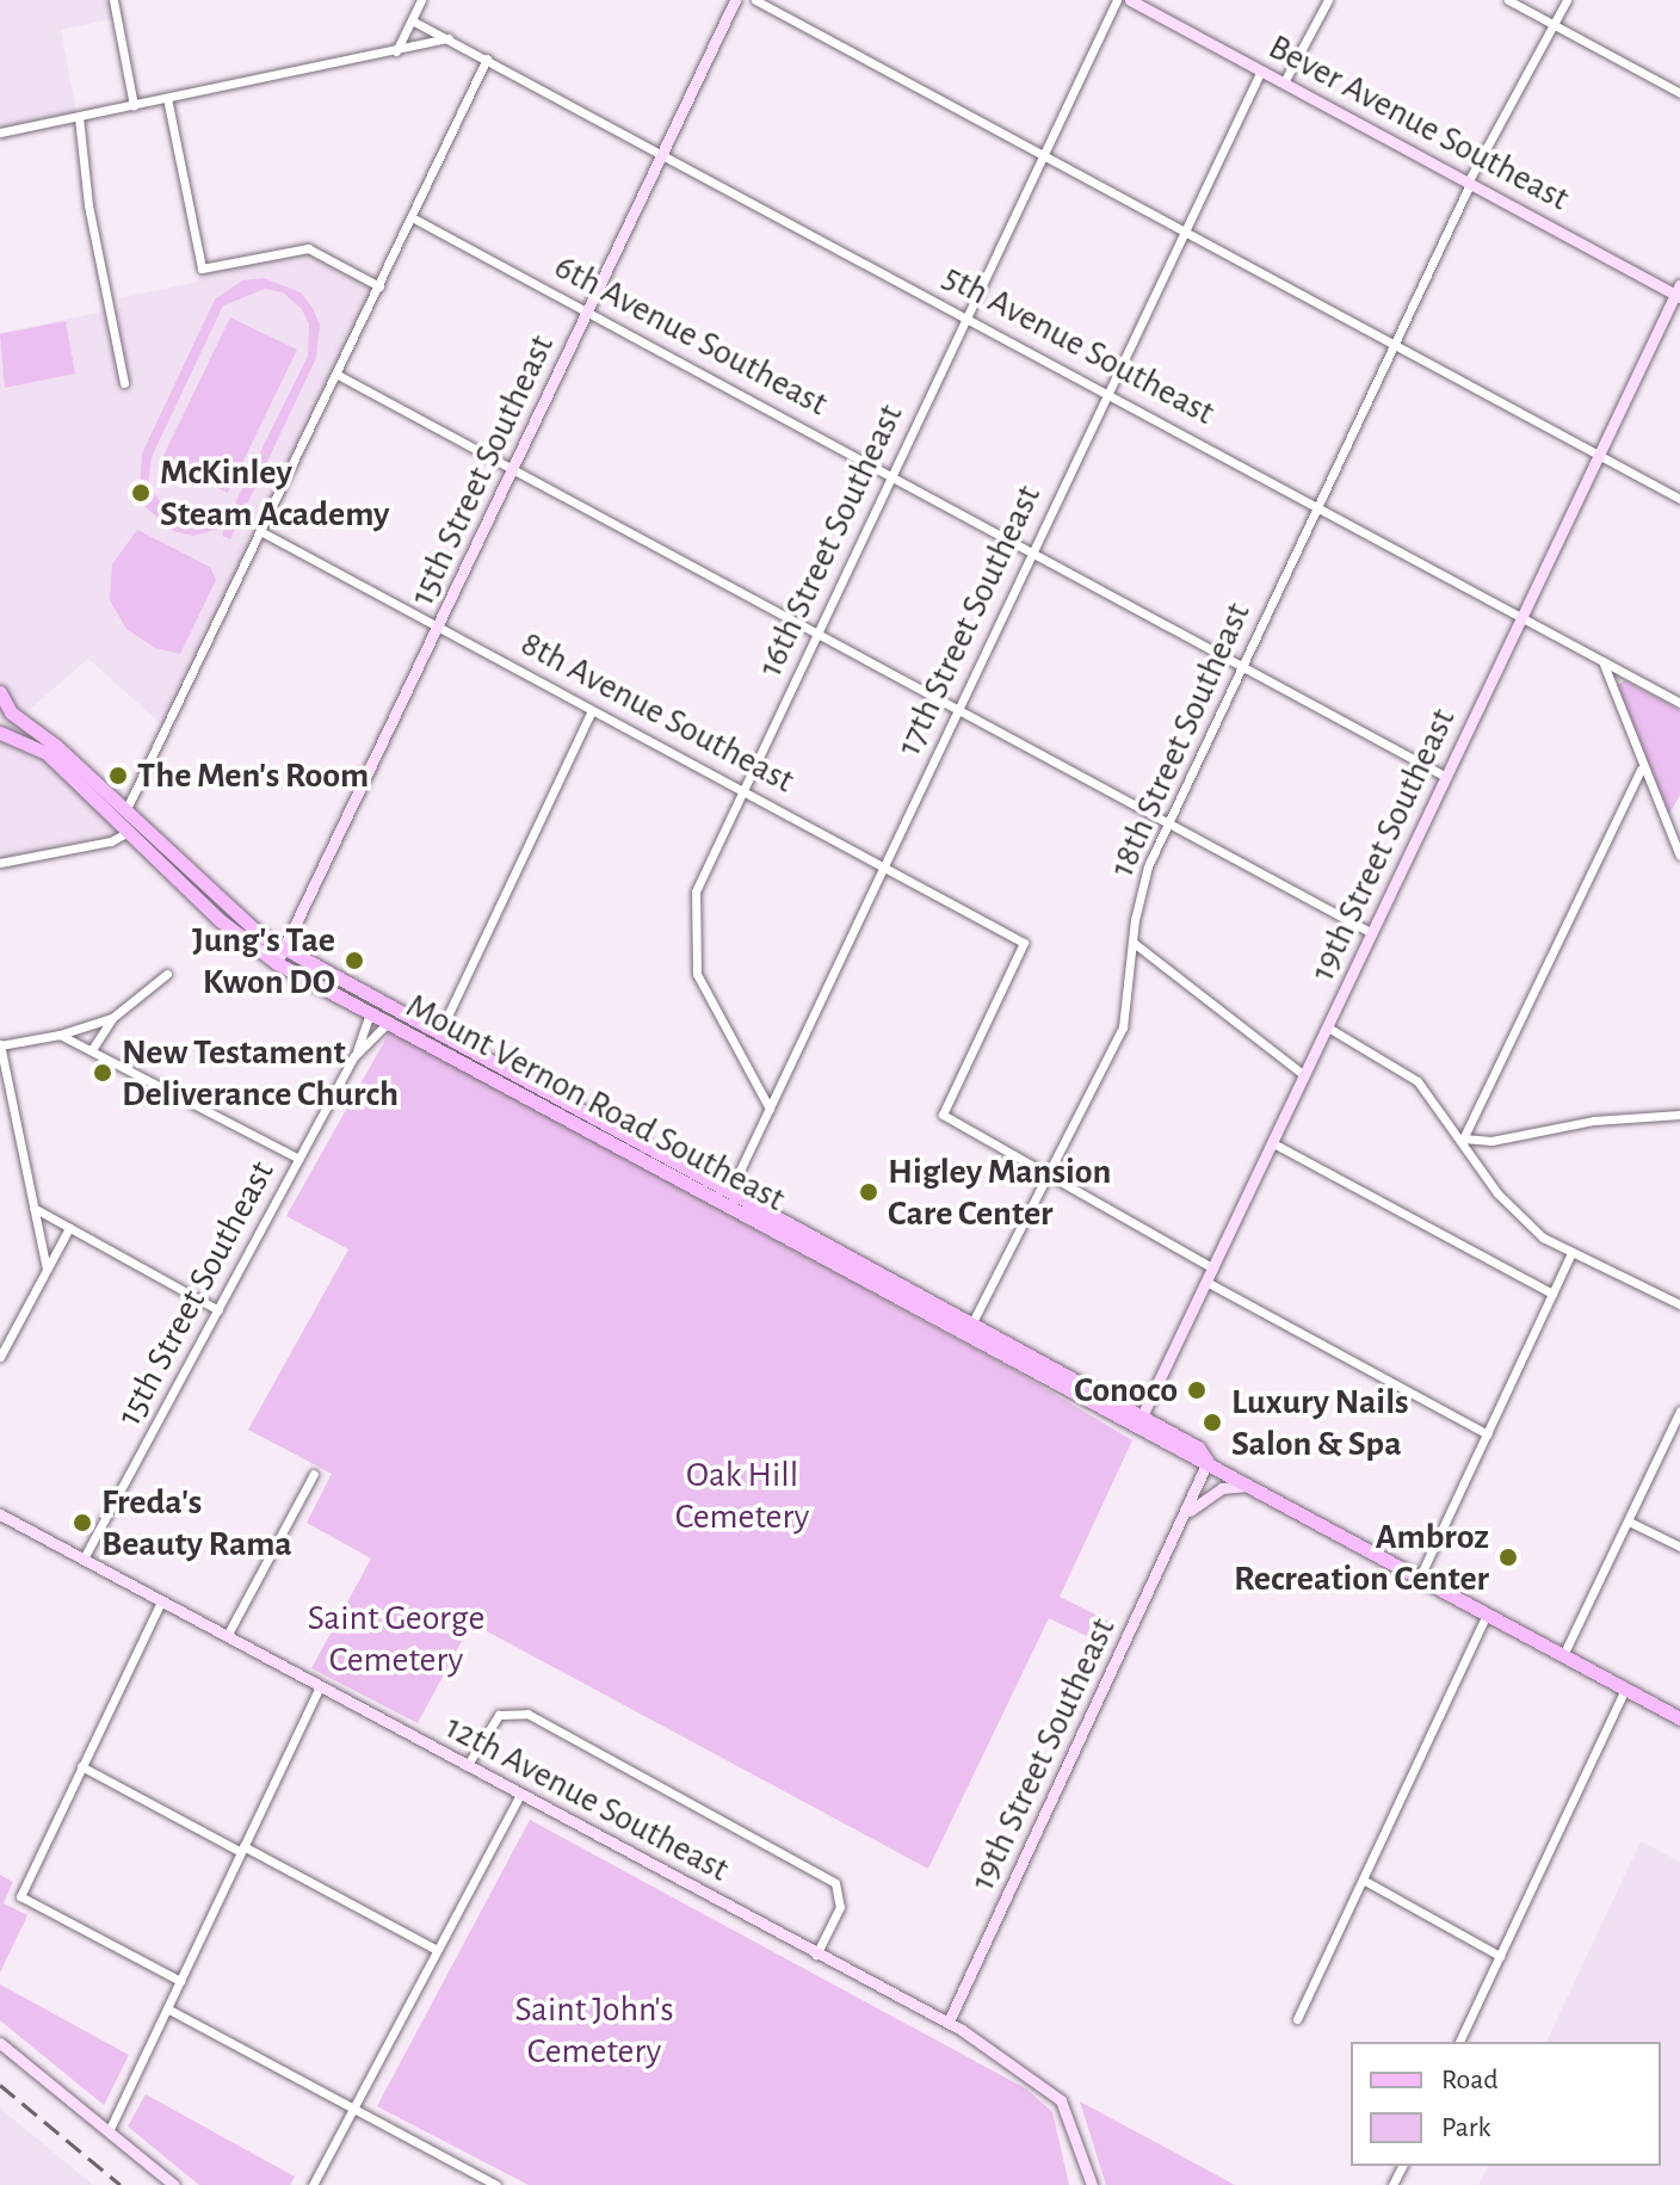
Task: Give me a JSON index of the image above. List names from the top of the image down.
{
  "streets": {
    "main road": [
      "Bever Avenue Southeast",
      "15th Street Southeast",
      "19th Street Southeast",
      "Mount Vernon Road Southeast",
      "12th Avenue Southeast"
    ],
    "street": [
      "6th Avenue Southeast",
      "5th Avenue Southeast",
      "16th Street Southeast",
      "17th Street Southeast",
      "8th Avenue Southeast",
      "18th Street Southeast"
    ]
  },
  "crossings": [
    ["Bever Avenue Southeast", "17th Street Southeast"],
    ["Bever Avenue Southeast", "18th Street Southeast"],
    ["Bever Avenue Southeast", "19th Street Southeast"],
    ["6th Avenue Southeast", "15th Street Southeast"],
    ["6th Avenue Southeast", "16th Street Southeast"],
    ["6th Avenue Southeast", "17th Street Southeast"],
    ["6th Avenue Southeast", "18th Street Southeast"],
    ["6th Avenue Southeast", "19th Street Southeast"],
    ["5th Avenue Southeast", "15th Street Southeast"],
    ["5th Avenue Southeast", "16th Street Southeast"],
    ["5th Avenue Southeast", "17th Street Southeast"],
    ["5th Avenue Southeast", "18th Street Southeast"],
    ["5th Avenue Southeast", "19th Street Southeast"],
    ["15th Street Southeast", "8th Avenue Southeast"],
    ["15th Street Southeast", "Mount Vernon Road Southeast"],
    ["15th Street Southeast", "12th Avenue Southeast"],
    ["16th Street Southeast", "17th Street Southeast"],
    ["16th Street Southeast", "8th Avenue Southeast"],
    ["17th Street Southeast", "8th Avenue Southeast"],
    ["17th Street Southeast", "Mount Vernon Road Southeast"],
    ["8th Avenue Southeast", "18th Street Southeast"],
    ["18th Street Southeast", "Mount Vernon Road Southeast"],
    ["19th Street Southeast", "Mount Vernon Road Southeast"],
    ["19th Street Southeast", "12th Avenue Southeast"]
  ],
  "parks": ["Oak Hill Cemetery", "Saint George Cemetery", "Saint John's Cemetery"],
  "places": [
    "McKinley Steam Academy",
    "The Men's Room",
    "Jung's Tae Kwon DO",
    "New Testament Deliverance Church",
    "Higley Mansion Care Center",
    "Conoco",
    "Luxury Nails Salon & Spa",
    "Freda's Beauty Rama",
    "Ambroz Recreation Center"
  ],
  "legend": ["Road", "Park"]
}
